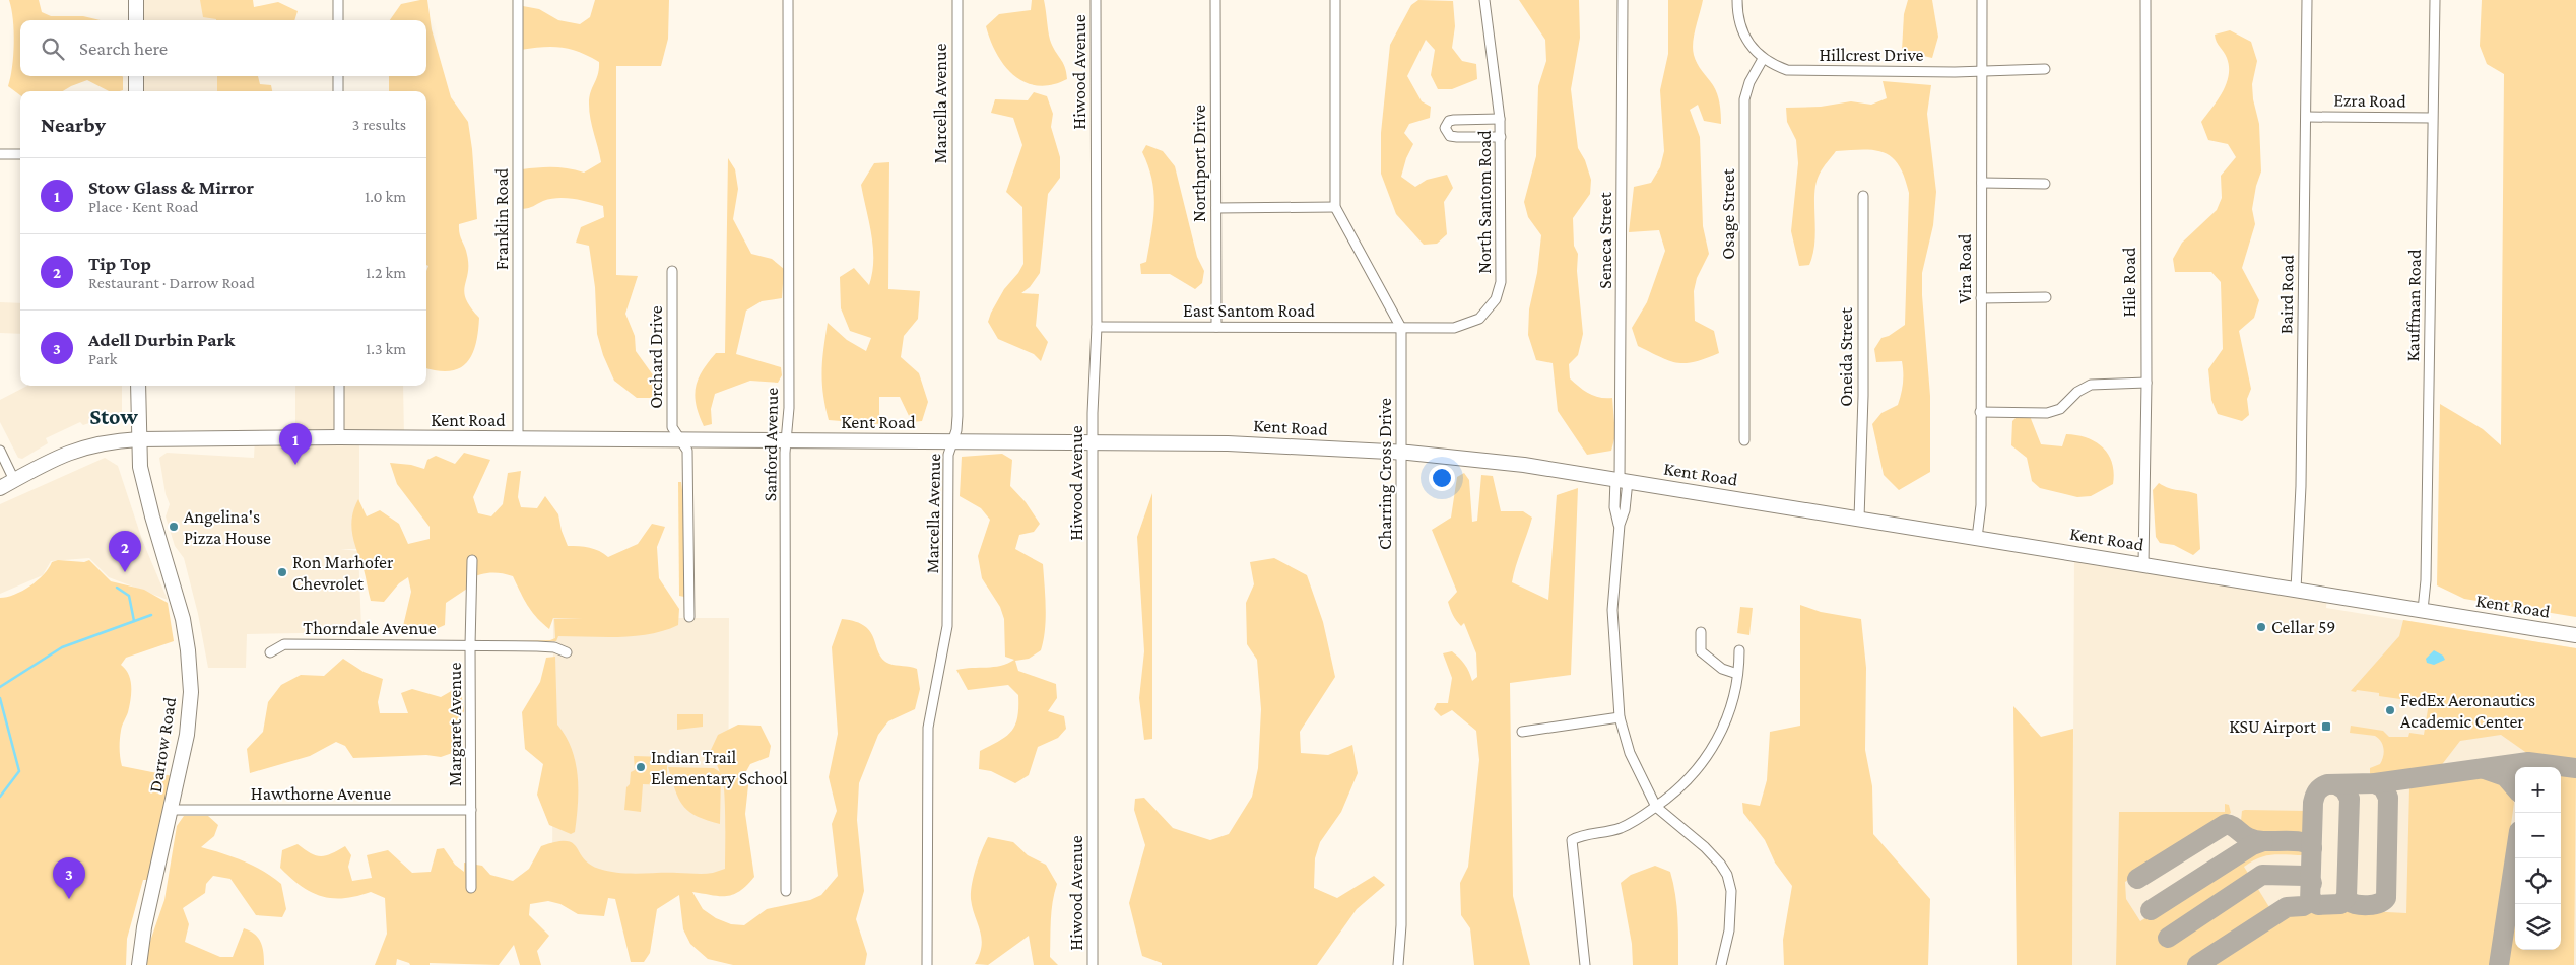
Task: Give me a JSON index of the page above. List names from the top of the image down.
{
  "streets": {
    "main road": ["Kent Road", "Darrow Road"],
    "street": [
      "Hillcrest Drive",
      "Hiwood Avenue",
      "Ezra Road",
      "Marcella Avenue",
      "Northport Drive",
      "North Santom Road",
      "Osage Street",
      "Franklin Road",
      "Seneca Street",
      "Vira Road",
      "Hile Road",
      "Baird Road",
      "Kauffman Road",
      "East Santom Road",
      "Orchard Drive",
      "Oneida Street",
      "Sanford Avenue",
      "Charring Cross Drive",
      "Thorndale Avenue",
      "Margaret Avenue",
      "Hawthorne Avenue"
    ]
  },
  "crossings": [
    ["Hillcrest Drive", "Osage Street"],
    ["Hillcrest Drive", "Vira Road"],
    ["Hiwood Avenue", "East Santom Road"],
    ["Hiwood Avenue", "Kent Road"],
    ["Ezra Road", "Baird Road"],
    ["Ezra Road", "Kauffman Road"],
    ["Marcella Avenue", "Kent Road"],
    ["Northport Drive", "East Santom Road"],
    ["North Santom Road", "East Santom Road"],
    ["North Santom Road", "Charring Cross Drive"],
    ["Franklin Road", "Kent Road"],
    ["Seneca Street", "Kent Road"],
    ["Vira Road", "Kent Road"],
    ["Hile Road", "Kent Road"],
    ["Baird Road", "Kent Road"],
    ["Kauffman Road", "Kent Road"],
    ["East Santom Road", "Charring Cross Drive"],
    ["Orchard Drive", "Kent Road"],
    ["Oneida Street", "Kent Road"],
    ["Kent Road", "Sanford Avenue"],
    ["Kent Road", "Charring Cross Drive"],
    ["Kent Road", "Darrow Road"],
    ["Thorndale Avenue", "Margaret Avenue"],
    ["Margaret Avenue", "Hawthorne Avenue"],
    ["Darrow Road", "Hawthorne Avenue"]
  ],
  "districts": ["Stow"],
  "places": {
    "other": [
      "Angelina's Pizza House",
      "Ron Marhofer Chevrolet",
      "Cellar 59",
      "FedEx Aeronautics Academic Center",
      "Indian Trail Elementary School"
    ],
    "transit": ["KSU Airport"]
  },
  "page": {
    "search": "Search here",
    "heading": ["Nearby", "3 results"],
    "list": [
      {
        "mark": "1",
        "name": "Stow Glass & Mirror",
        "note": "Place · Kent Road",
        "value": "1.0 km"
      },
      {
        "mark": "2",
        "name": "Tip Top",
        "note": "Restaurant · Darrow Road",
        "value": "1.2 km"
      },
      {
        "mark": "3",
        "name": "Adell Durbin Park",
        "note": "Park",
        "value": "1.3 km"
      }
    ],
    "pins": ["1", "2", "3"],
    "map_buttons": ["+", "−"]
  }
}
